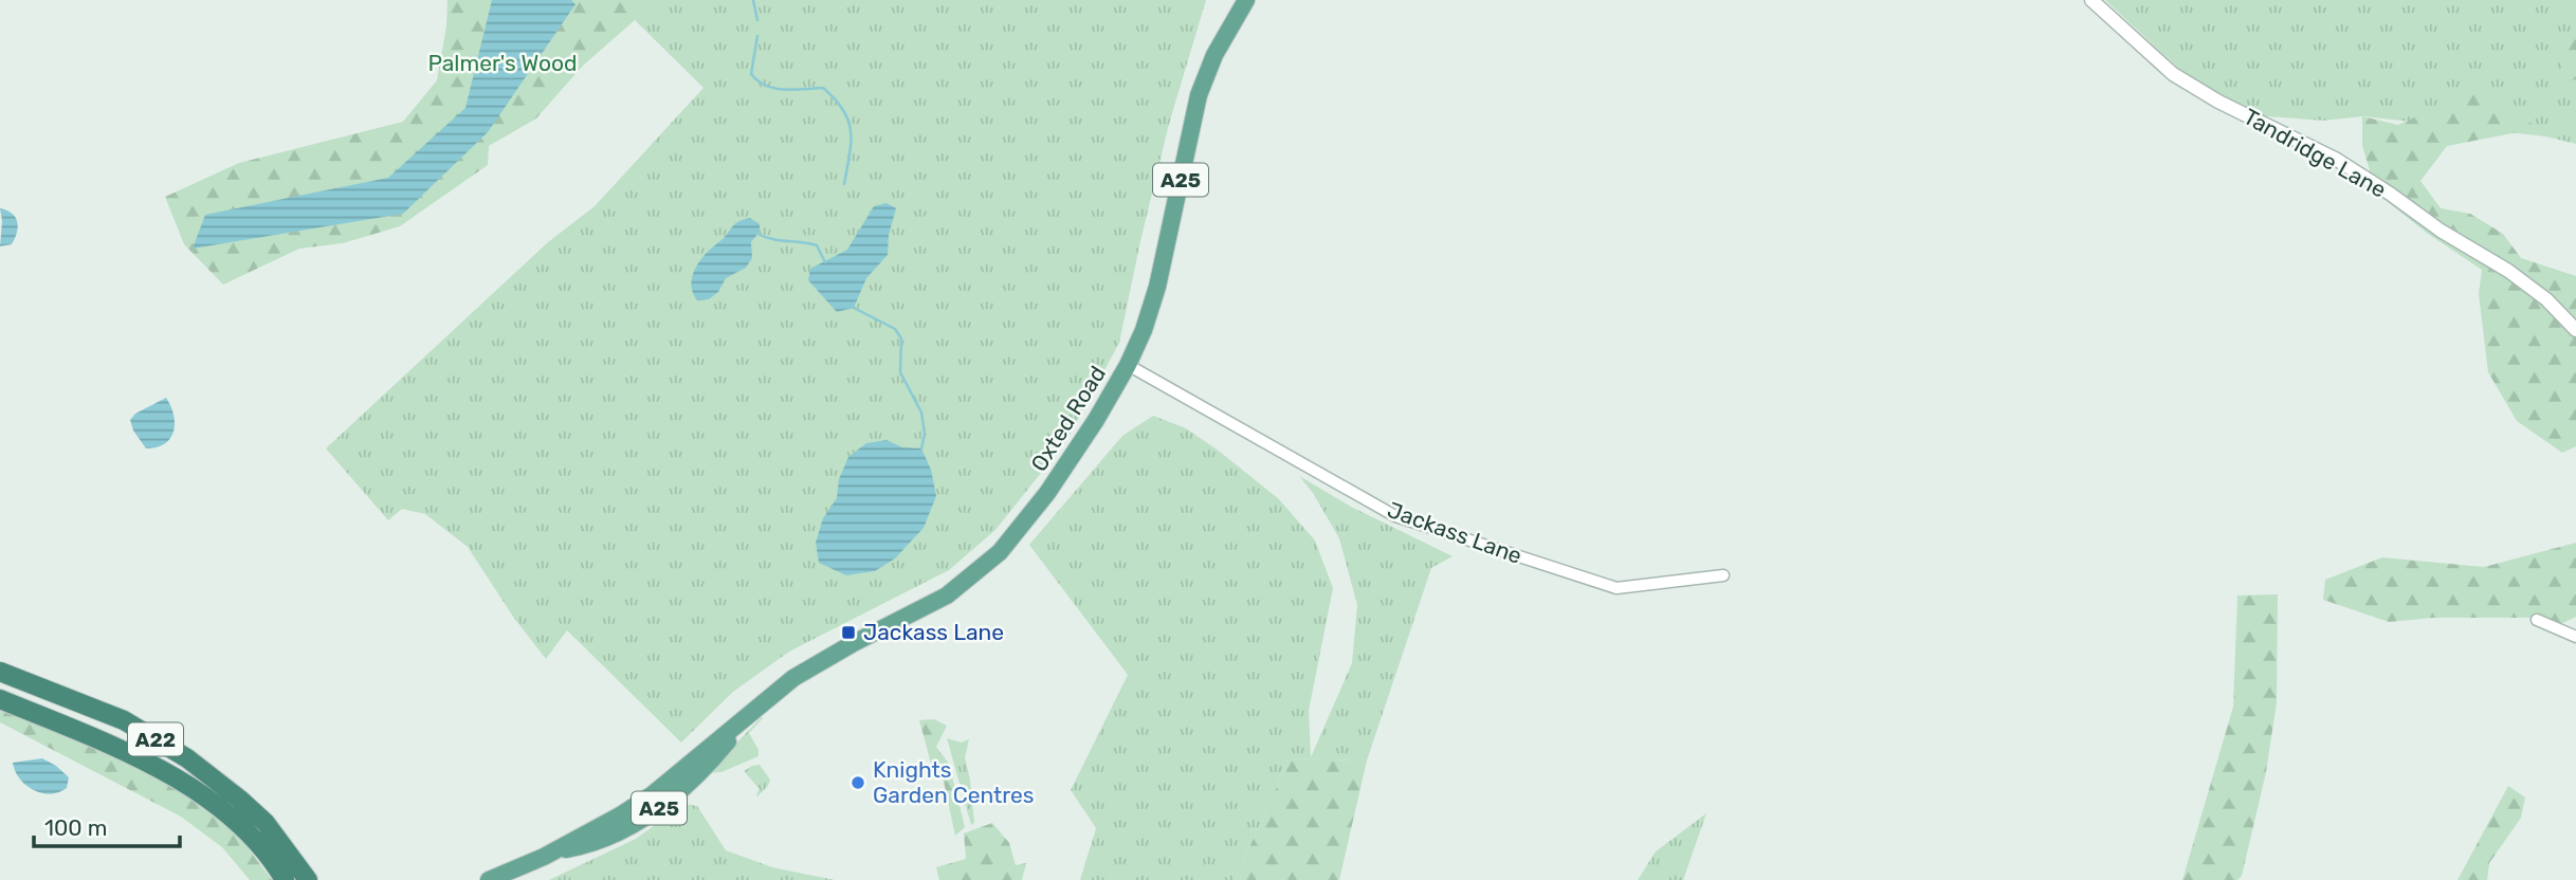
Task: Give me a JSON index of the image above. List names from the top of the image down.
{
  "streets": {
    "highway": ["A22"],
    "main road": ["A25", "Oxted Road"],
    "street": ["Tandridge Lane", "Jackass Lane"]
  },
  "crossings": [
    ["Oxted Road", "Jackass Lane"]
  ],
  "parks": ["Palmer's Wood"],
  "places": {
    "transit": ["Jackass Lane"],
    "other": ["Knights Garden Centres"]
  },
  "scale_bar": "100 m"
}
